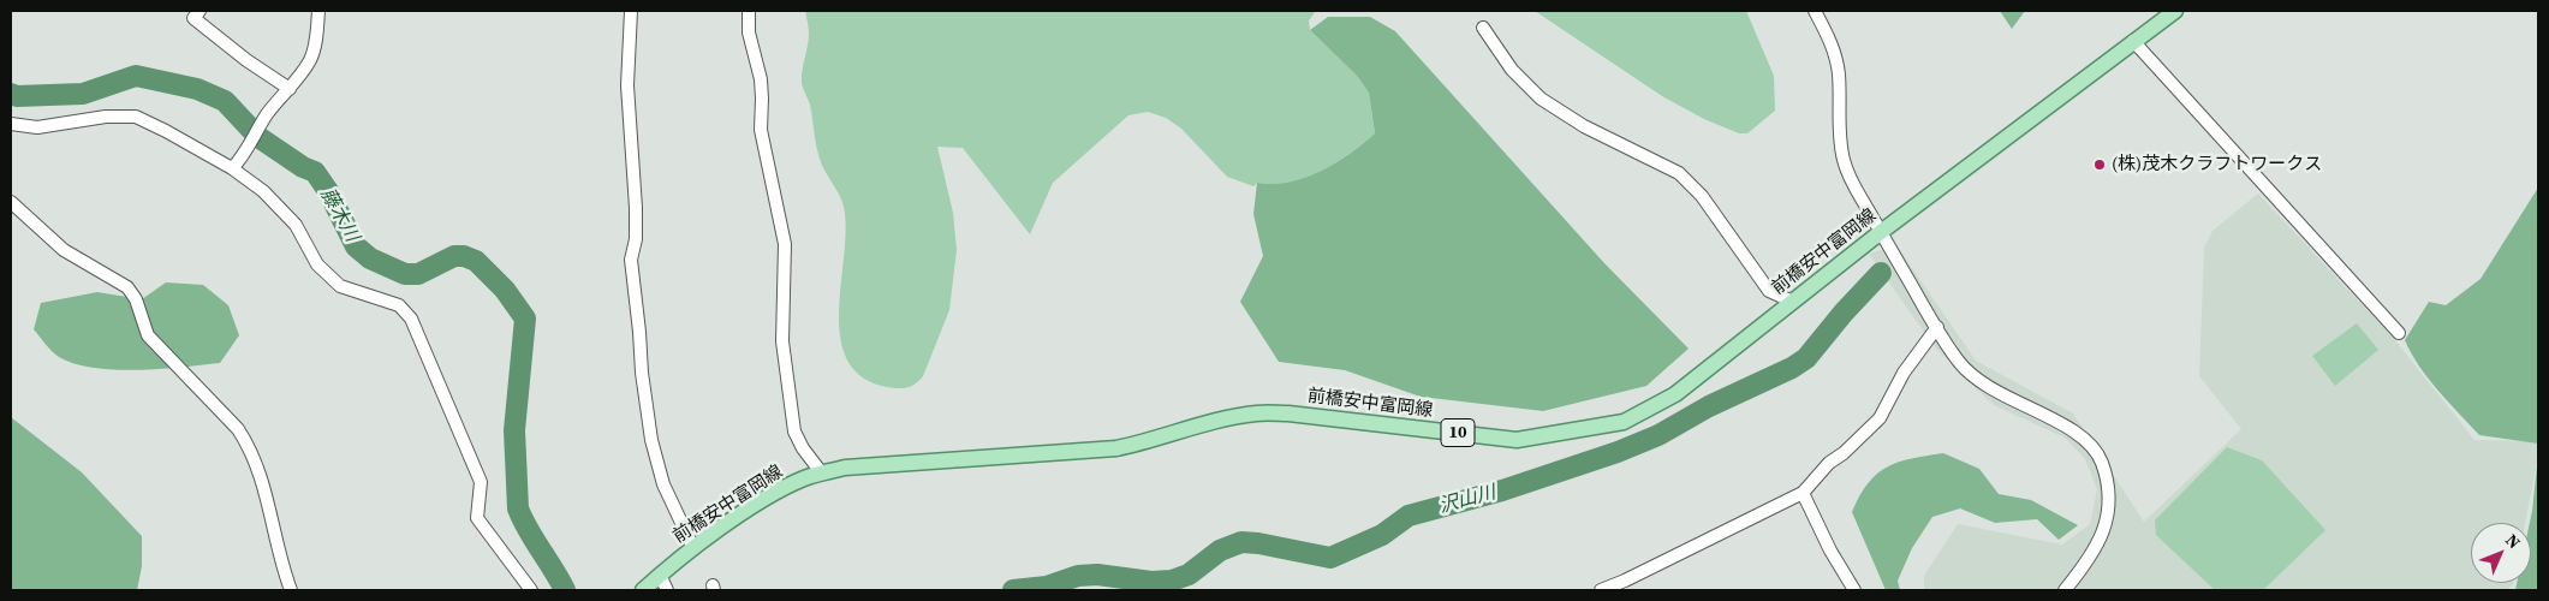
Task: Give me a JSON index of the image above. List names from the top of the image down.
{
  "streets": {
    "main road": ["前橋安中富岡線", "10"]
  },
  "water": ["藤木川", "沢山川"],
  "places": ["(株)茂木クラフトワークス"],
  "north": "top right"
}
